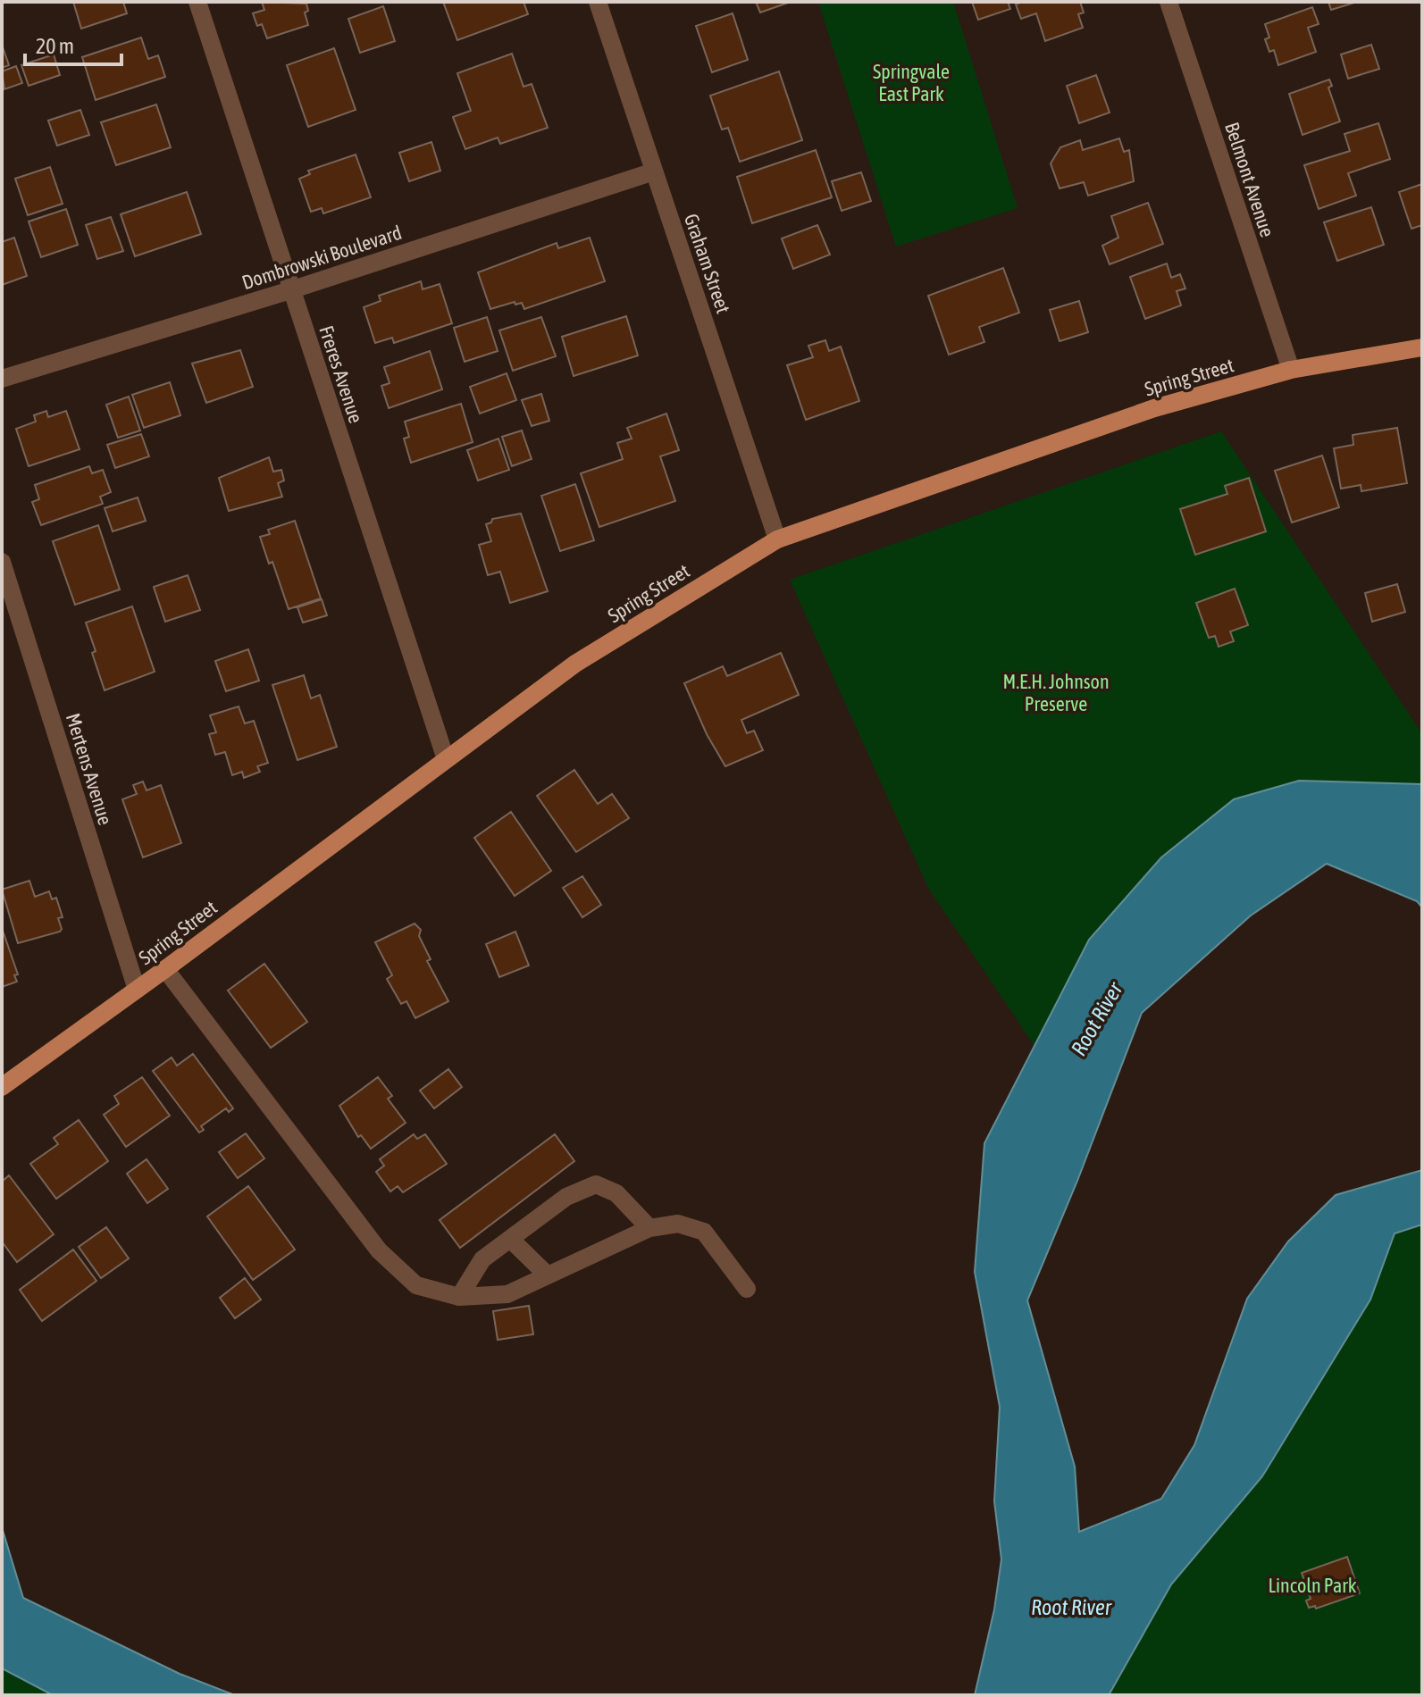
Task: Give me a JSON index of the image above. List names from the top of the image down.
{
  "streets": {
    "main road": ["Spring Street"],
    "street": [
      "Belmont Avenue",
      "Dombrowski Boulevard",
      "Graham Street",
      "Freres Avenue",
      "Mertens Avenue"
    ]
  },
  "crossings": [
    ["Belmont Avenue", "Spring Street"],
    ["Dombrowski Boulevard", "Graham Street"],
    ["Dombrowski Boulevard", "Freres Avenue"],
    ["Graham Street", "Spring Street"],
    ["Freres Avenue", "Spring Street"],
    ["Spring Street", "Mertens Avenue"]
  ],
  "water": ["Root River"],
  "parks": ["Springvale East Park", "M.E.H. Johnson Preserve", "Lincoln Park"],
  "scale_bar": "20 m"
}
